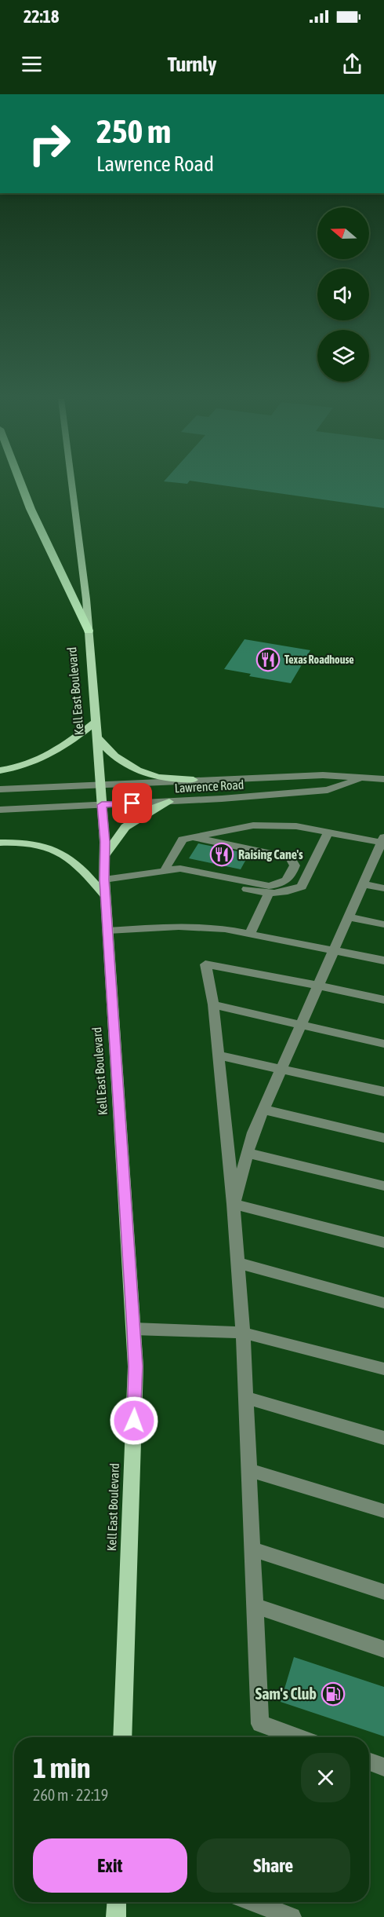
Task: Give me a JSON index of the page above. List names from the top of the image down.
{
  "streets": {
    "main road": ["Kell East Boulevard"],
    "street": ["Lawrence Road"]
  },
  "crossings": [
    ["Kell East Boulevard", "Lawrence Road"]
  ],
  "places": {
    "restaurant": ["Texas Roadhouse", "Raising Cane's"],
    "fuel station": ["Sam's Club"]
  },
  "north": "left",
  "page": {
    "status": "22:18",
    "header": "Turnly",
    "turn": ["250 m", "Lawrence Road"],
    "heading": ["1 min", "260 m · 22:19"],
    "buttons": ["Exit", "Share"]
  }
}
